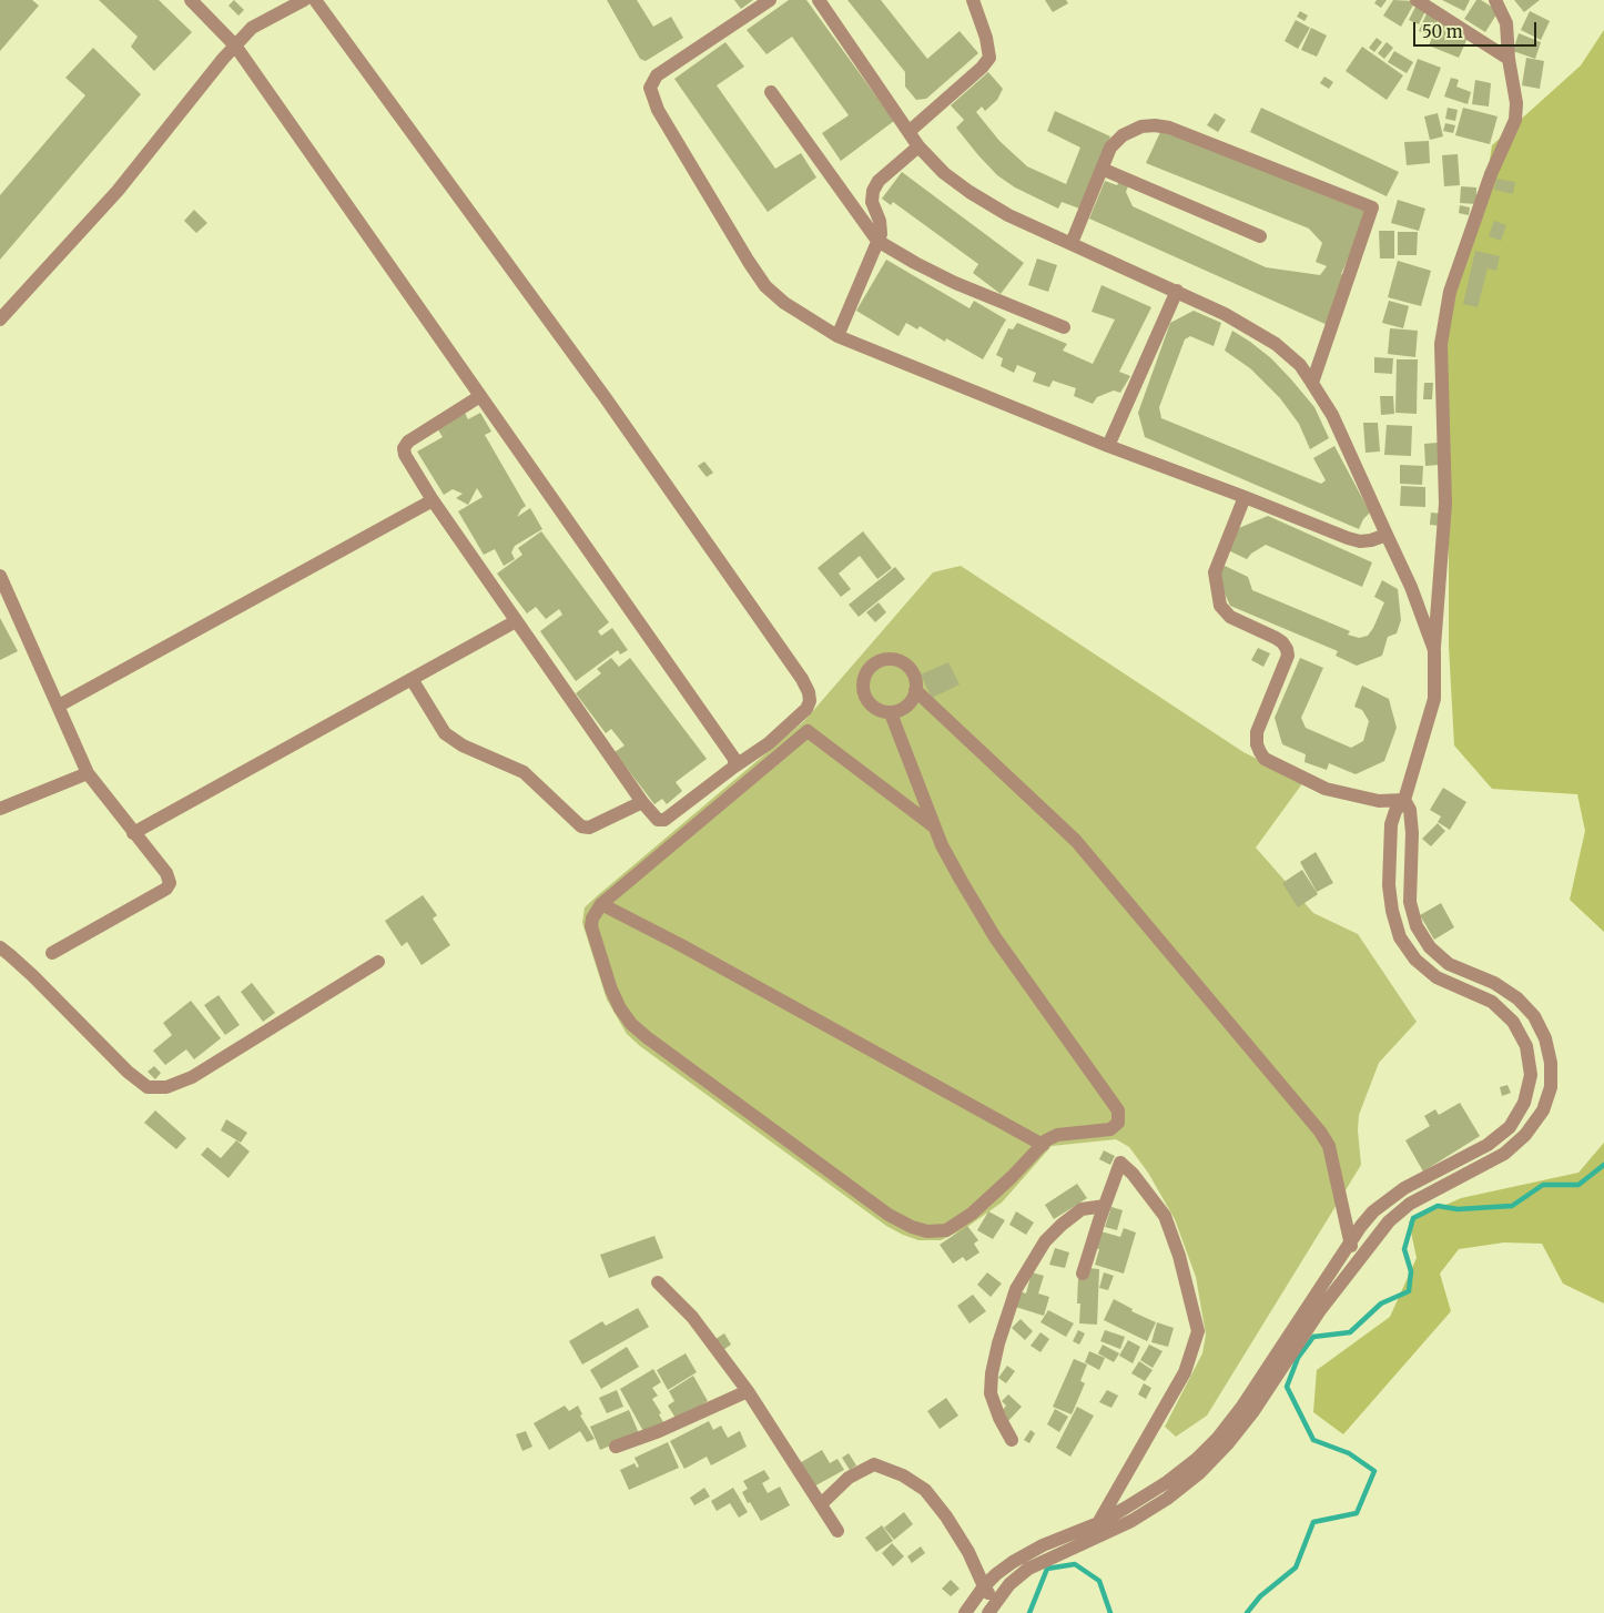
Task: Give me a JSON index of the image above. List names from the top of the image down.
{
  "scale_bar": "50 m"
}
